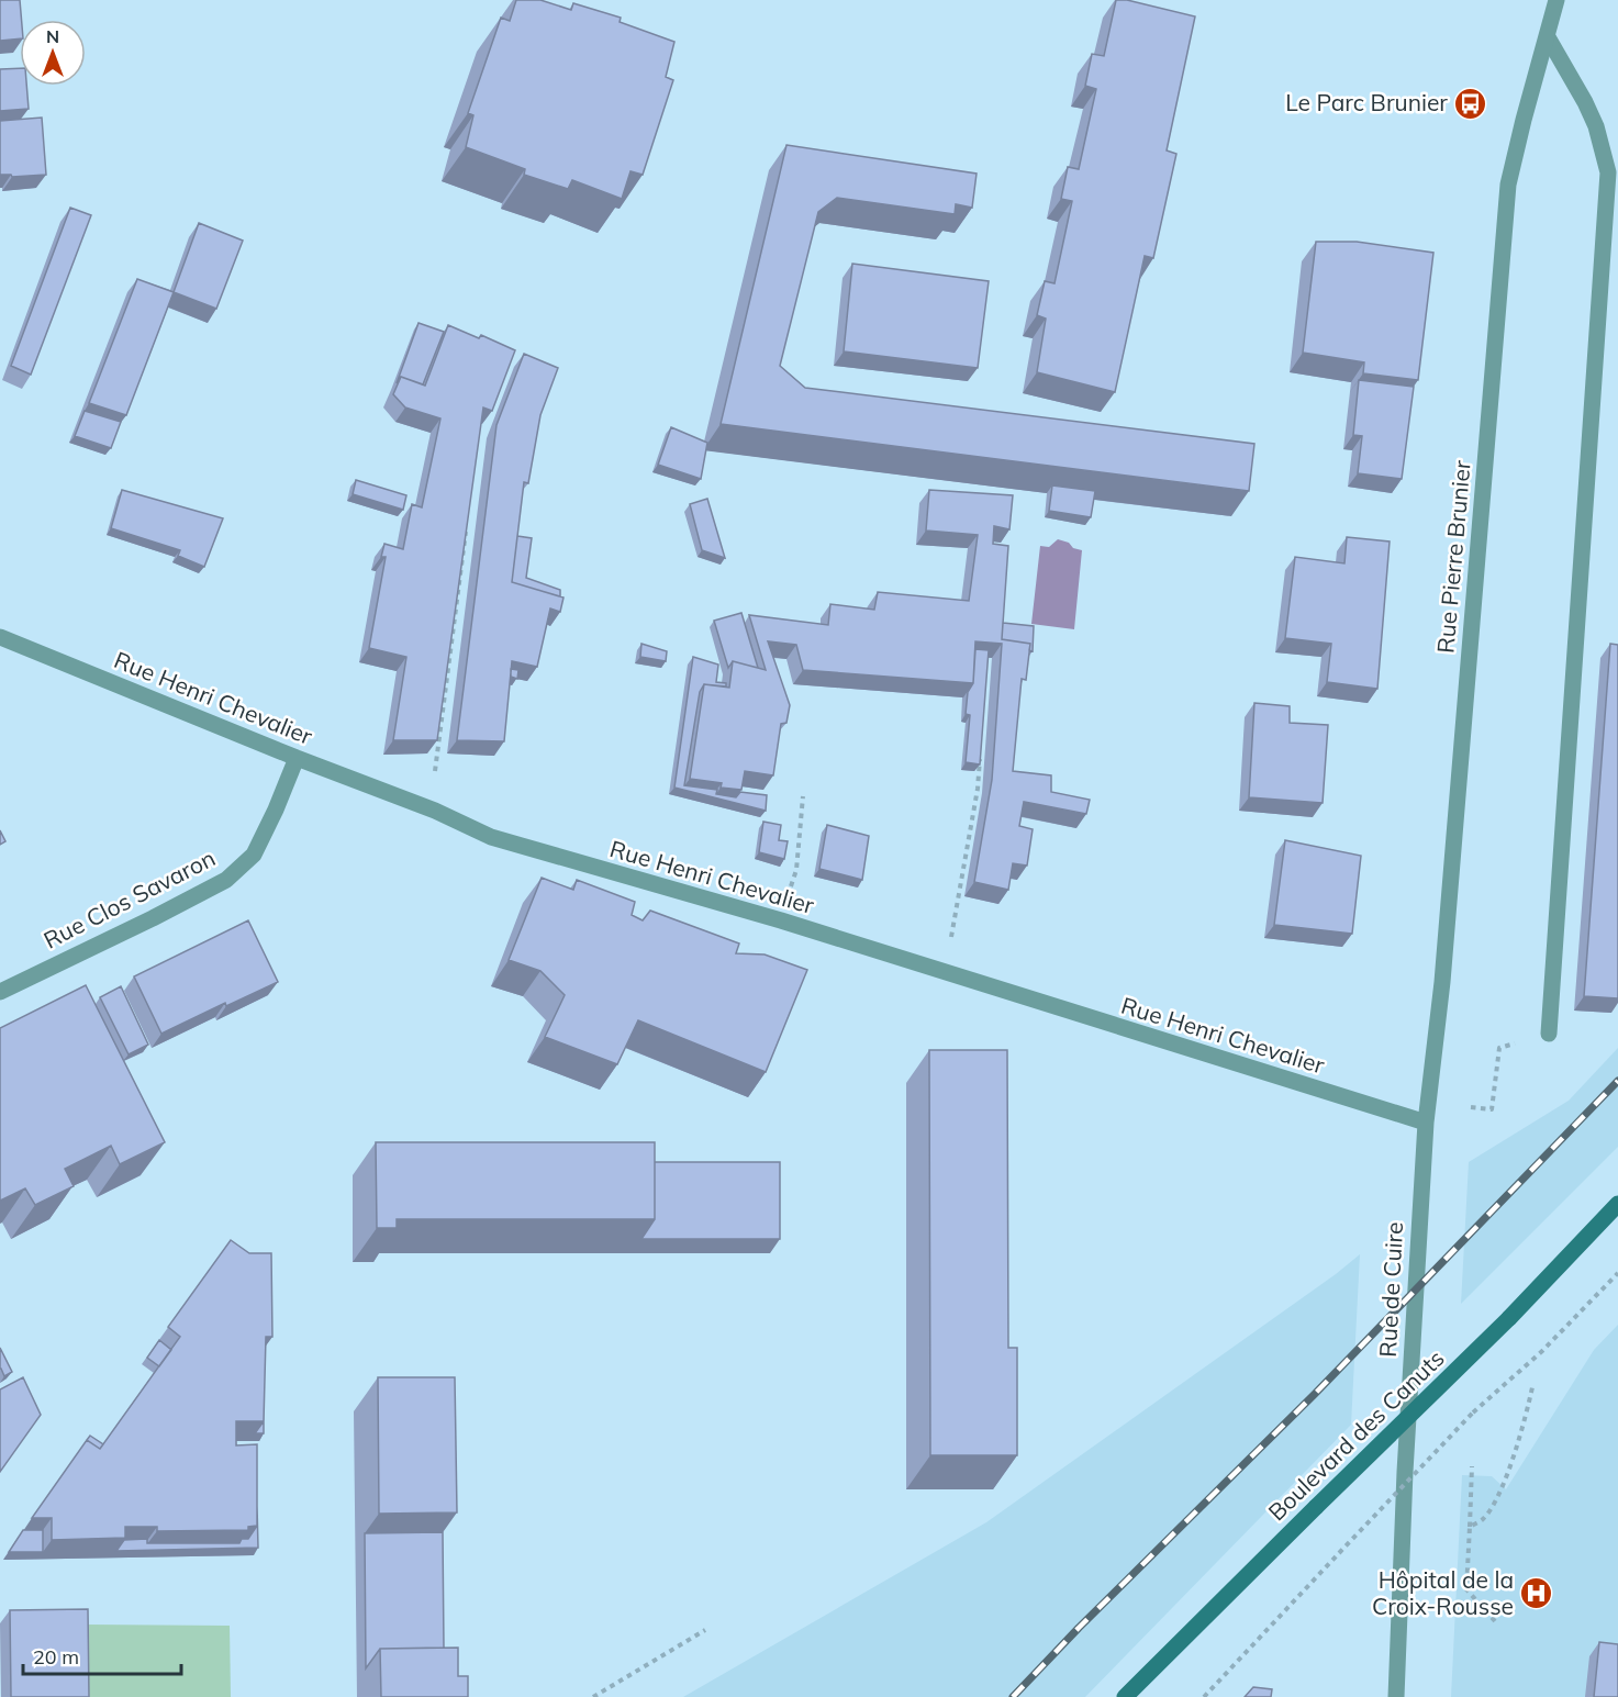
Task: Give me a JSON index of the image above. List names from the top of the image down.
{
  "streets": {
    "main road": ["Boulevard des Canuts"],
    "street": [
      "Rue Pierre Brunier",
      "Rue Henri Chevalier",
      "Rue Clos Savaron",
      "Rue de Cuire"
    ]
  },
  "crossings": [
    ["Rue Pierre Brunier", "Rue Henri Chevalier"],
    ["Rue Pierre Brunier", "Rue de Cuire"],
    ["Rue Henri Chevalier", "Rue Clos Savaron"],
    ["Rue Henri Chevalier", "Rue de Cuire"]
  ],
  "places": {
    "bus stop": ["Le Parc Brunier"],
    "hospital": ["Hôpital de la Croix-Rousse"]
  },
  "scale_bar": "20 m",
  "north": "top"
}
